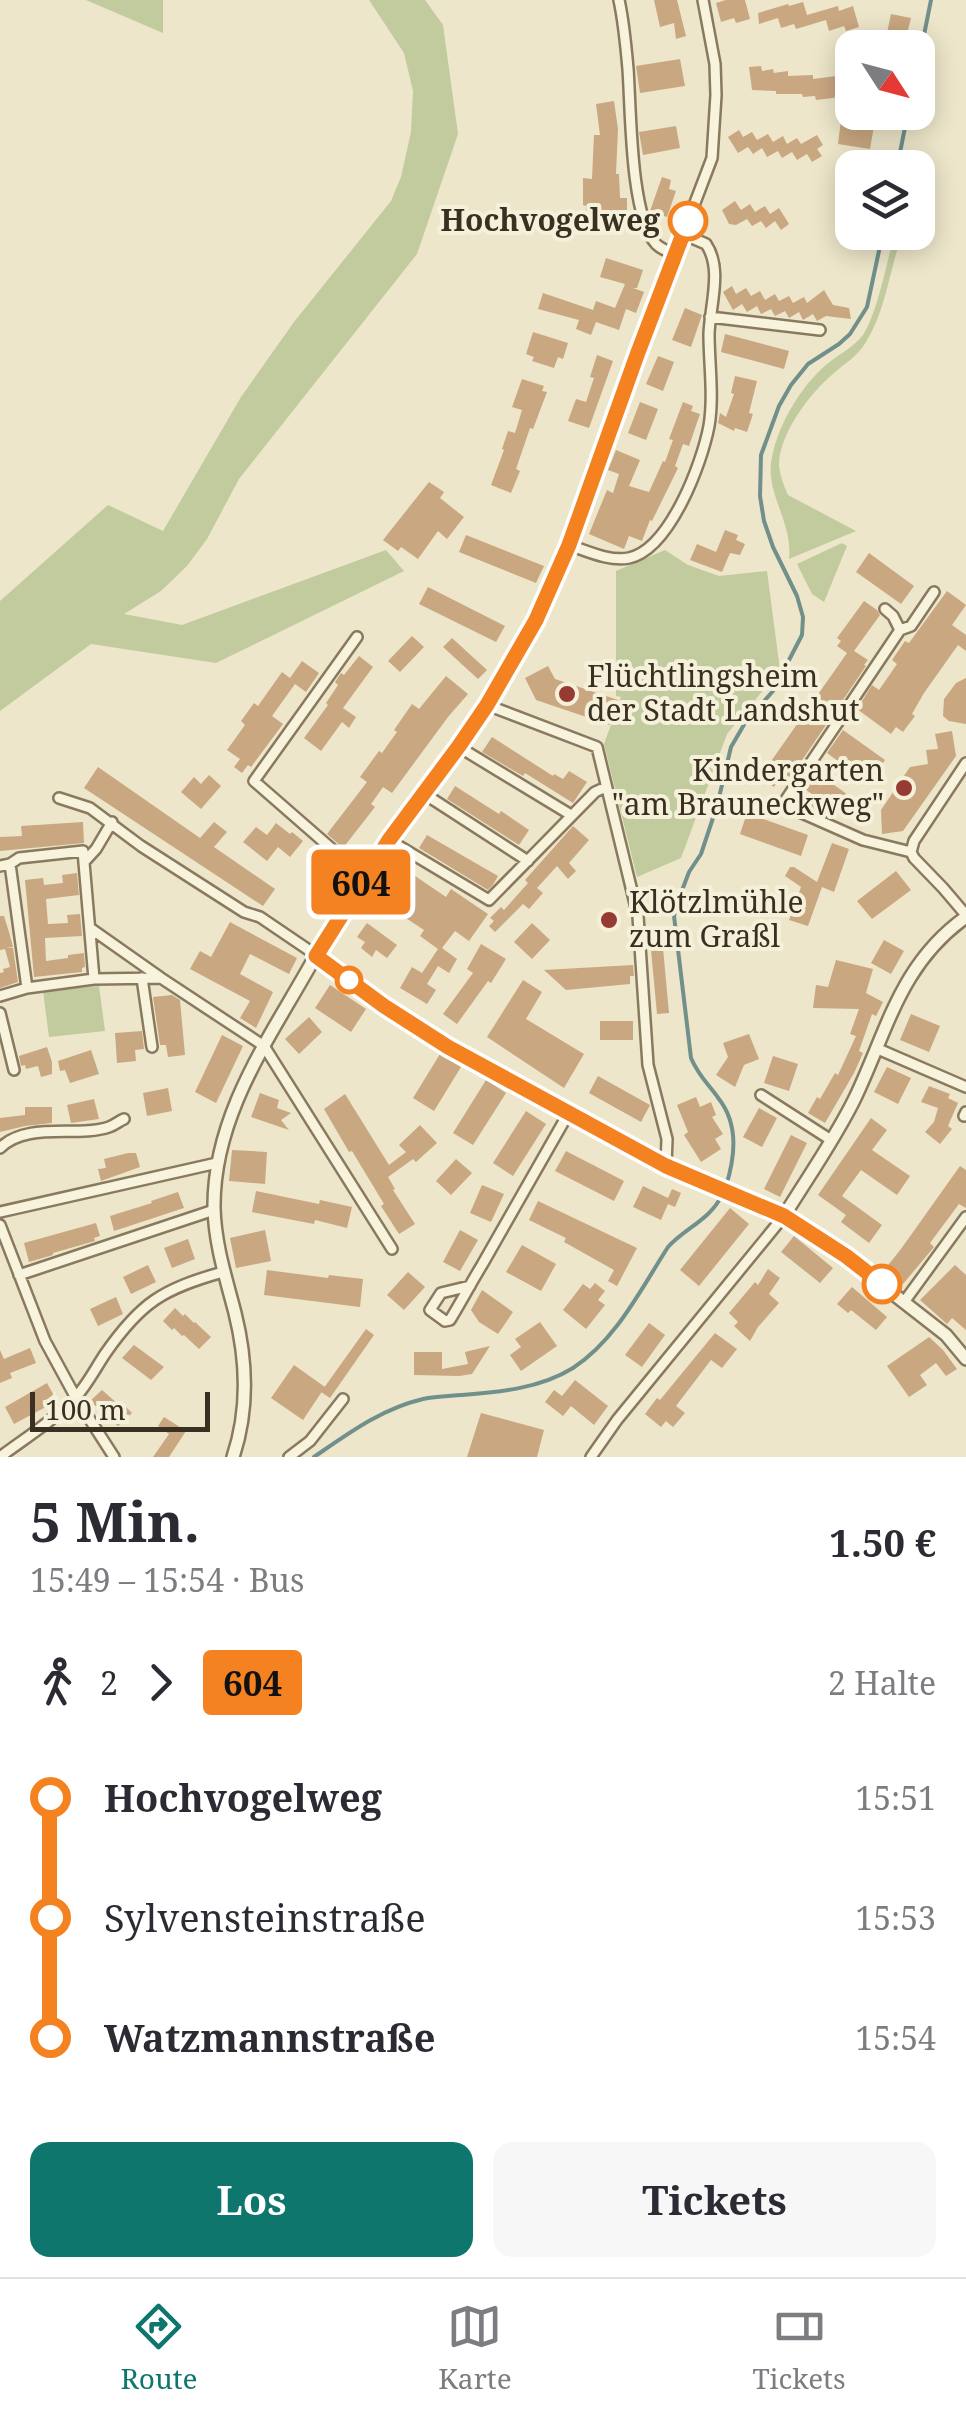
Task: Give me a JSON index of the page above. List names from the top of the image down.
{
  "places": [
    "Hochvogelweg",
    "Flüchtlingsheim der Stadt Landshut",
    "Kindergarten \"am Brauneckweg\"",
    "Klötzlmühle zum Graßl"
  ],
  "lines": ["bus line 604"],
  "scale_bar": "100 m",
  "north": "bottom right",
  "page": {
    "on_map": "604",
    "scale": "100 m",
    "heading": ["5 Min.", "15:49 – 15:54 · Bus", "1.50 €"],
    "legs": ["2", "604", "2 Halte"],
    "list": [
      {
        "name": "Hochvogelweg",
        "value": "15:51"
      },
      {
        "name": "Sylvensteinstraße",
        "value": "15:53"
      },
      {
        "name": "Watzmannstraße",
        "value": "15:54"
      }
    ],
    "buttons": ["Los", "Tickets"],
    "tabs": ["Route", "Karte", "Tickets"]
  }
}
